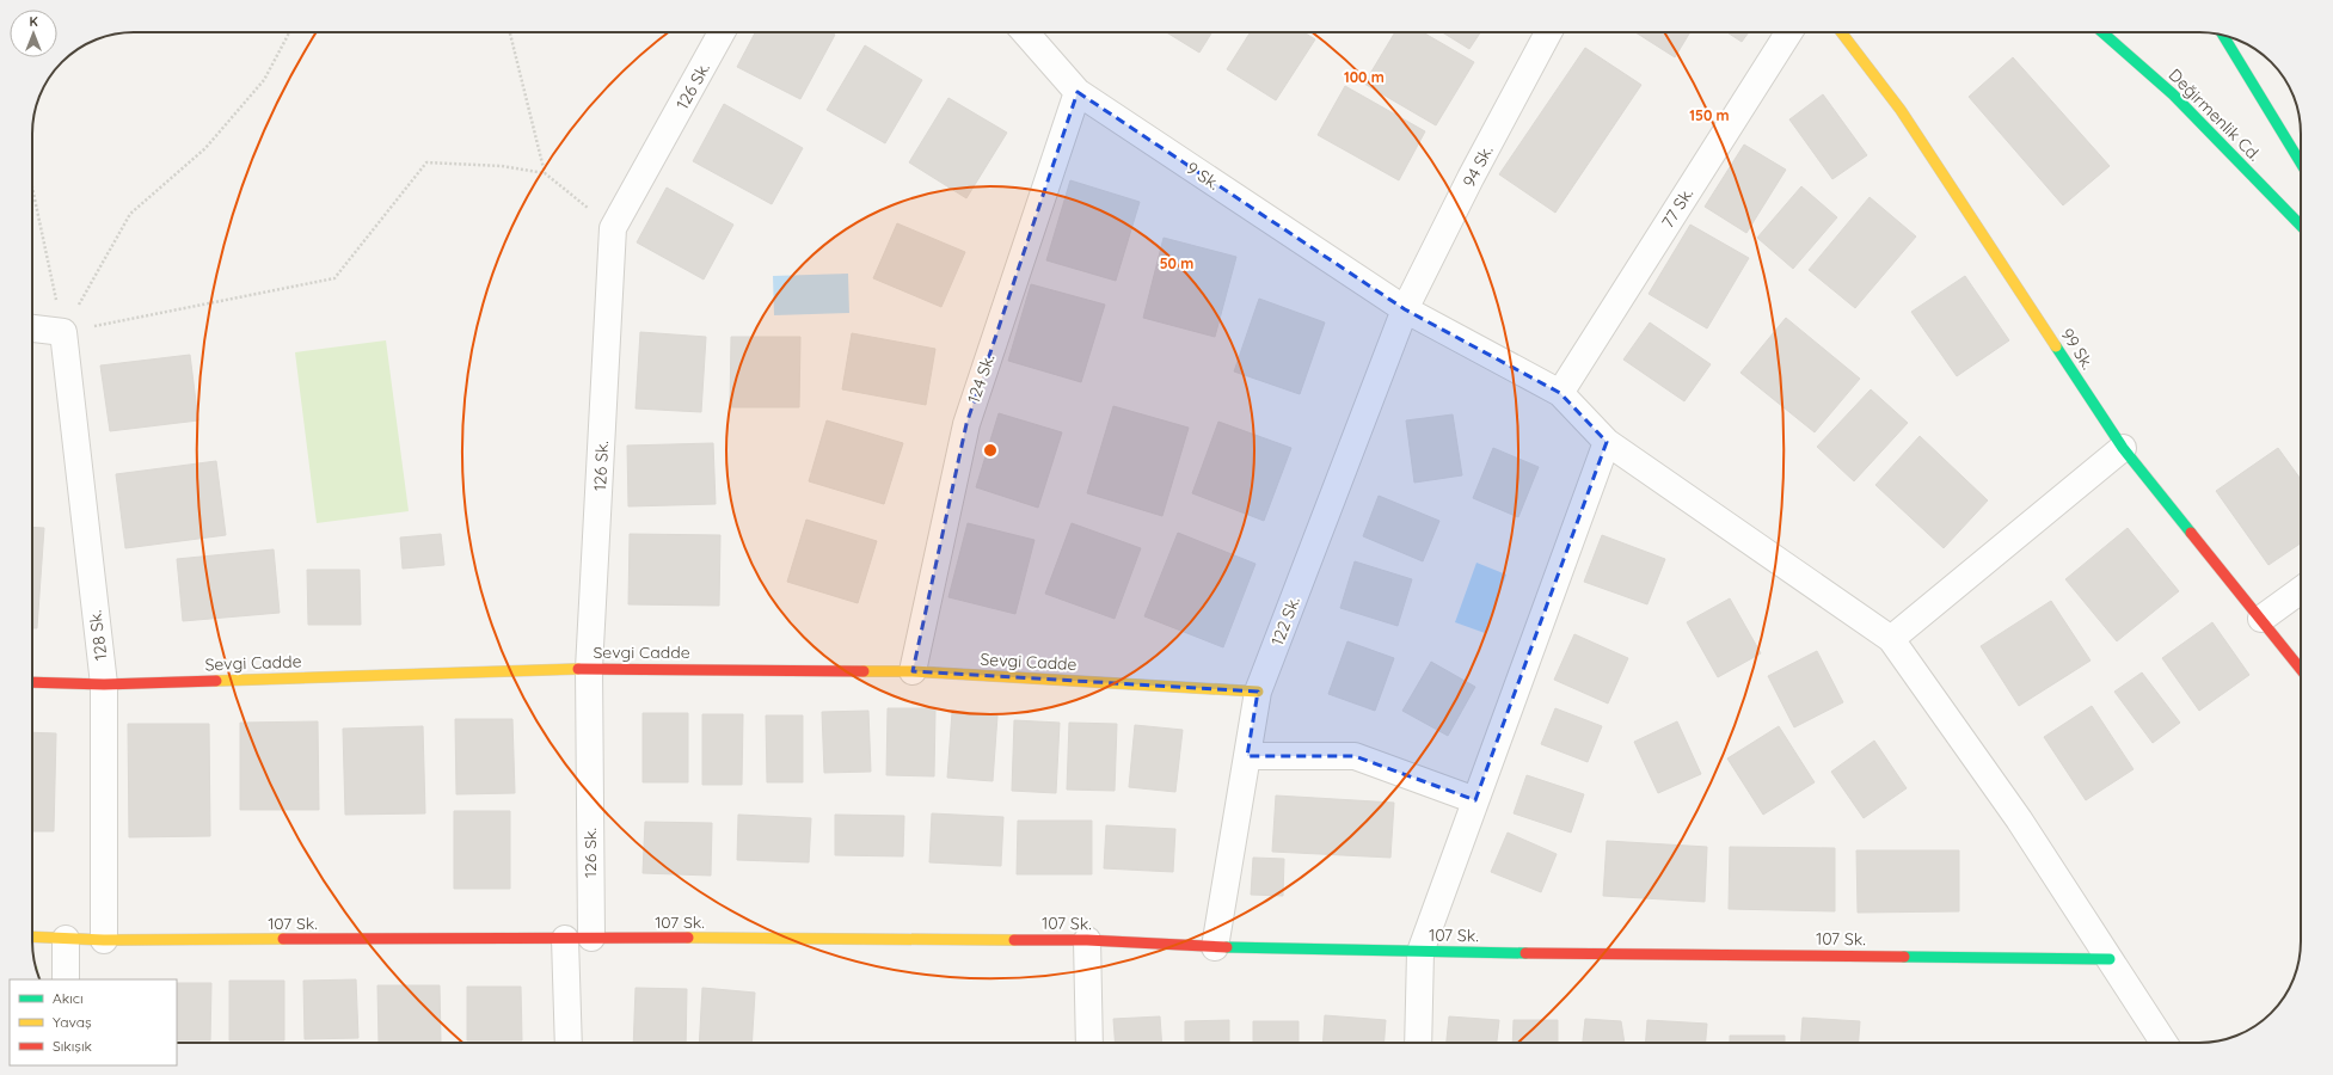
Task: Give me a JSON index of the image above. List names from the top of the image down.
{
  "streets": {
    "street": [
      "126 Sk.",
      "Değirmenlik Cd.",
      "94 Sk.",
      "9 Sk.",
      "77 Sk.",
      "99 Sk.",
      "124 Sk.",
      "122 Sk.",
      "128 Sk.",
      "Sevgi Cadde",
      "107 Sk."
    ]
  },
  "crossings": [
    ["126 Sk.", "Sevgi Cadde"],
    ["126 Sk.", "107 Sk."],
    ["94 Sk.", "9 Sk."],
    ["94 Sk.", "122 Sk."],
    ["9 Sk.", "77 Sk."],
    ["9 Sk.", "124 Sk."],
    ["9 Sk.", "122 Sk."],
    ["9 Sk.", "107 Sk."],
    ["124 Sk.", "Sevgi Cadde"],
    ["122 Sk.", "Sevgi Cadde"],
    ["122 Sk.", "107 Sk."],
    ["128 Sk.", "Sevgi Cadde"],
    ["128 Sk.", "107 Sk."]
  ],
  "legend": ["Akıcı", "Yavaş", "Sıkışık"],
  "north": "top",
  "rings": ["100 m", "150 m", "50 m"]
}
